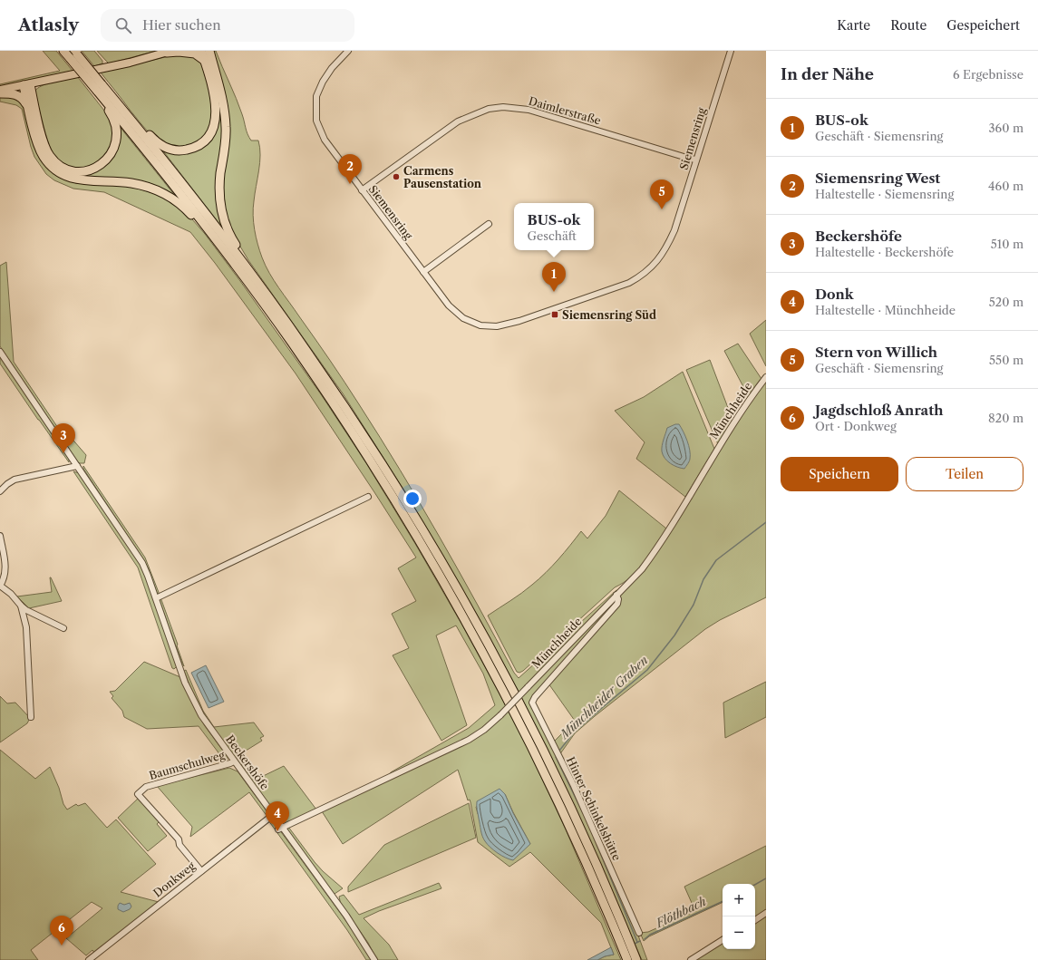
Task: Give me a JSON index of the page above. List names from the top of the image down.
{
  "streets": {
    "street": [
      "Daimlerstraße",
      "Siemensring",
      "Münchheide",
      "Beckershöfe",
      "Baumschulweg",
      "Hinter Schinkelshütte",
      "Donkweg"
    ]
  },
  "crossings": [
    ["Daimlerstraße", "Siemensring"],
    ["Münchheide", "Beckershöfe"],
    ["Münchheide", "Hinter Schinkelshütte"],
    ["Beckershöfe", "Baumschulweg"],
    ["Beckershöfe", "Donkweg"],
    ["Baumschulweg", "Donkweg"]
  ],
  "water": ["Münchheider Graben", "Flöthbach"],
  "places": {
    "other": ["Carmens Pausenstation"],
    "transit": ["Siemensring Süd"]
  },
  "page": {
    "header": "Atlasly",
    "search": "Hier suchen",
    "nav": ["Karte", "Route", "Gespeichert"],
    "heading": ["In der Nähe", "6 Ergebnisse"],
    "list": [
      {
        "mark": "1",
        "name": "BUS-ok",
        "note": "Geschäft · Siemensring",
        "value": "360 m"
      },
      {
        "mark": "2",
        "name": "Siemensring West",
        "note": "Haltestelle · Siemensring",
        "value": "460 m"
      },
      {
        "mark": "3",
        "name": "Beckershöfe",
        "note": "Haltestelle · Beckershöfe",
        "value": "510 m"
      },
      {
        "mark": "4",
        "name": "Donk",
        "note": "Haltestelle · Münchheide",
        "value": "520 m"
      },
      {
        "mark": "5",
        "name": "Stern von Willich",
        "note": "Geschäft · Siemensring",
        "value": "550 m"
      },
      {
        "mark": "6",
        "name": "Jagdschloß Anrath",
        "note": "Ort · Donkweg",
        "value": "820 m"
      }
    ],
    "pins": [
      "2",
      "5",
      "1",
      "3",
      "4",
      "6"
    ],
    "popup": ["BUS-ok", "Geschäft"],
    "buttons": ["Speichern", "Teilen"],
    "map_buttons": ["+", "−"]
  }
}
